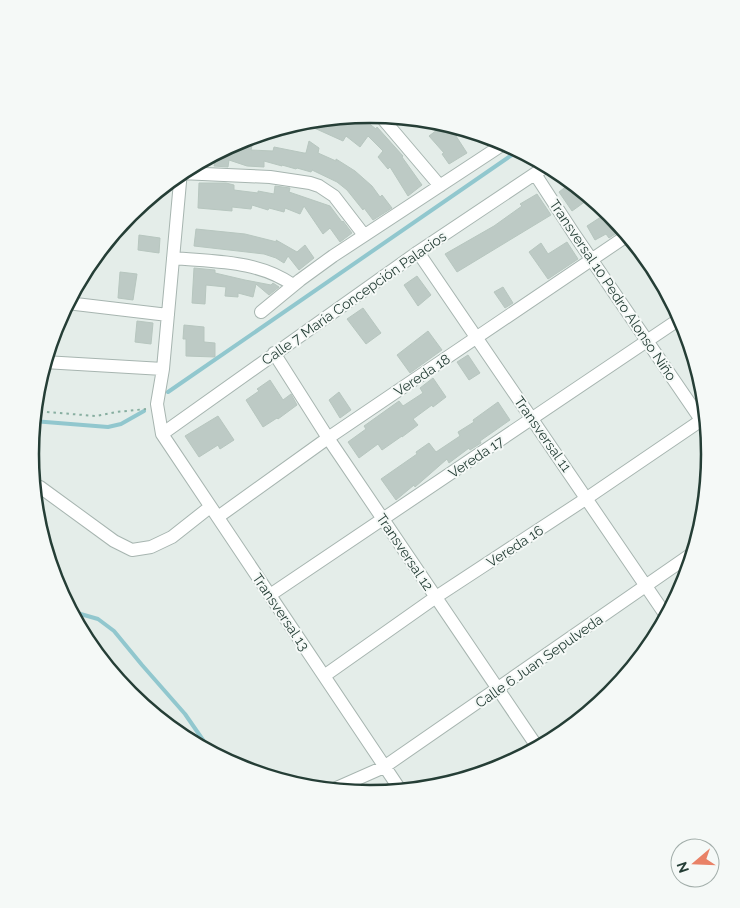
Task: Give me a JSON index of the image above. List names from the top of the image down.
{
  "streets": {
    "street": [
      "Transversal 10 Pedro Alonso Niño",
      "Calle 7 María Concepción Palacios",
      "Vereda 18",
      "Transversal 11",
      "Vereda 17",
      "Vereda 16",
      "Transversal 12",
      "Transversal 13",
      "Calle 6 Juan Sepulveda"
    ]
  },
  "crossings": [
    ["Transversal 10 Pedro Alonso Niño", "Calle 7 María Concepción Palacios"],
    ["Transversal 10 Pedro Alonso Niño", "Vereda 18"],
    ["Transversal 10 Pedro Alonso Niño", "Vereda 17"],
    ["Calle 7 María Concepción Palacios", "Transversal 11"],
    ["Calle 7 María Concepción Palacios", "Transversal 12"],
    ["Calle 7 María Concepción Palacios", "Transversal 13"],
    ["Vereda 18", "Transversal 11"],
    ["Vereda 18", "Transversal 12"],
    ["Vereda 18", "Transversal 13"],
    ["Transversal 11", "Vereda 17"],
    ["Transversal 11", "Vereda 16"],
    ["Transversal 11", "Calle 6 Juan Sepulveda"],
    ["Vereda 17", "Transversal 12"],
    ["Vereda 17", "Transversal 13"],
    ["Vereda 16", "Transversal 12"],
    ["Vereda 16", "Transversal 13"],
    ["Transversal 12", "Calle 6 Juan Sepulveda"],
    ["Transversal 13", "Calle 6 Juan Sepulveda"]
  ],
  "north": "left"
}
